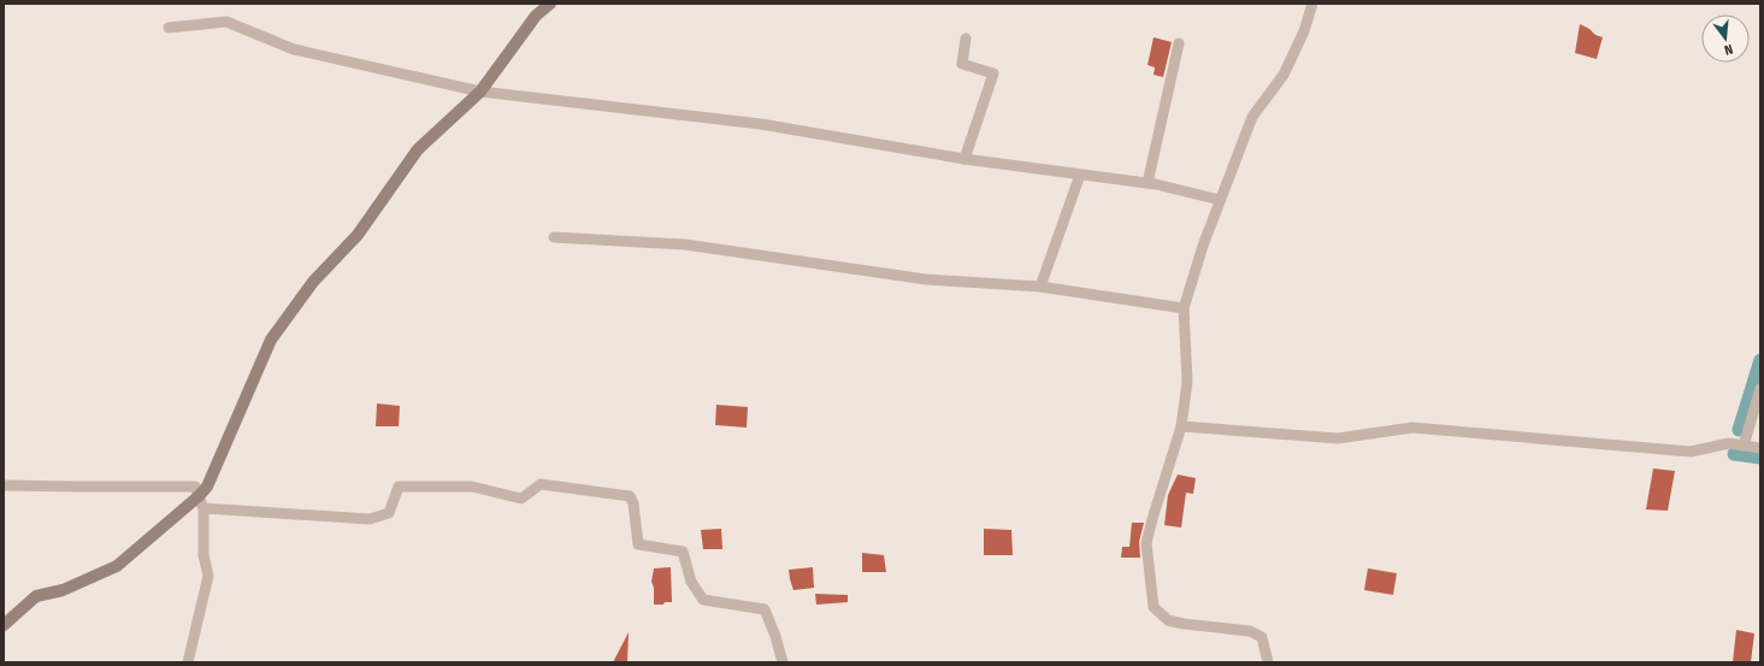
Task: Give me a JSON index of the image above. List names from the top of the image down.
{
  "north": "bottom"
}
